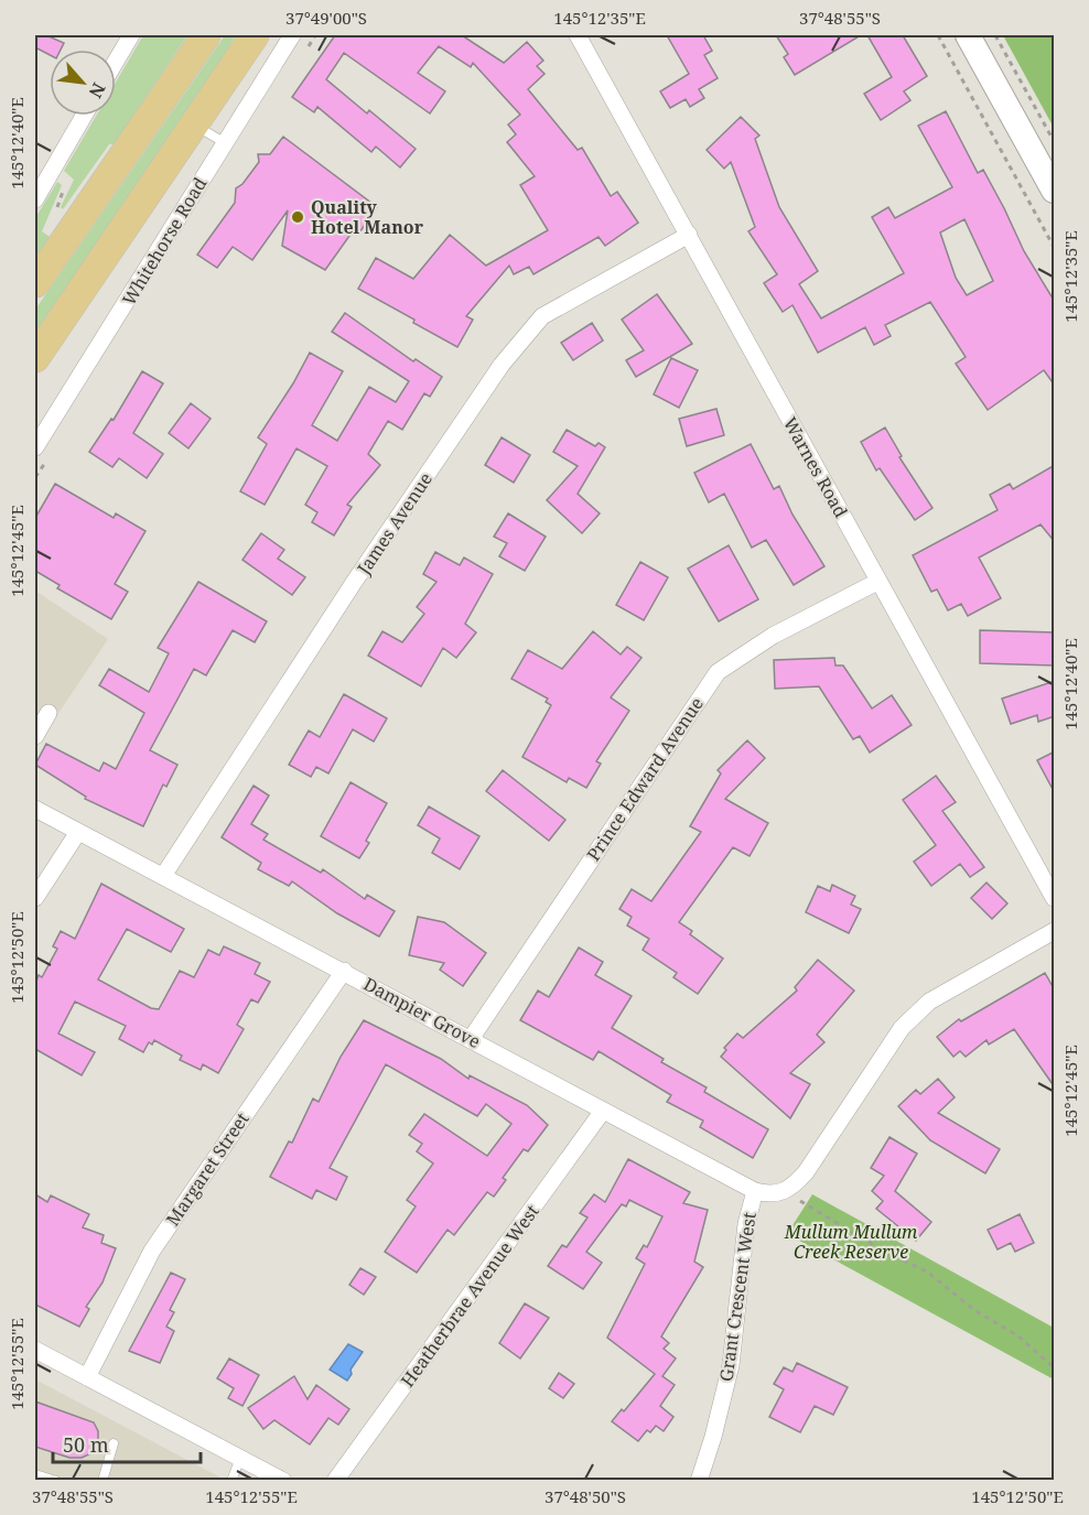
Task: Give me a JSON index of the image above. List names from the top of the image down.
{
  "streets": {
    "highway": ["Whitehorse Road"],
    "street": [
      "Warnes Road",
      "James Avenue",
      "Prince Edward Avenue",
      "Dampier Grove",
      "Margaret Street",
      "Heatherbrae Avenue West",
      "Grant Crescent West"
    ]
  },
  "crossings": [
    ["Warnes Road", "James Avenue"],
    ["Warnes Road", "Prince Edward Avenue"],
    ["James Avenue", "Dampier Grove"],
    ["Prince Edward Avenue", "Dampier Grove"],
    ["Dampier Grove", "Margaret Street"],
    ["Dampier Grove", "Heatherbrae Avenue West"],
    ["Dampier Grove", "Grant Crescent West"]
  ],
  "parks": ["Mullum Mullum Creek Reserve"],
  "places": ["Quality Hotel Manor"],
  "scale_bar": "50 m",
  "north": "bottom right",
  "coordinates": [
    "37°49'00\"S",
    "145°12'35\"E",
    "37°48'55\"S",
    "145°12'40\"E",
    "145°12'45\"E",
    "145°12'50\"E",
    "145°12'55\"E",
    "37°48'50\"S"
  ]
}
